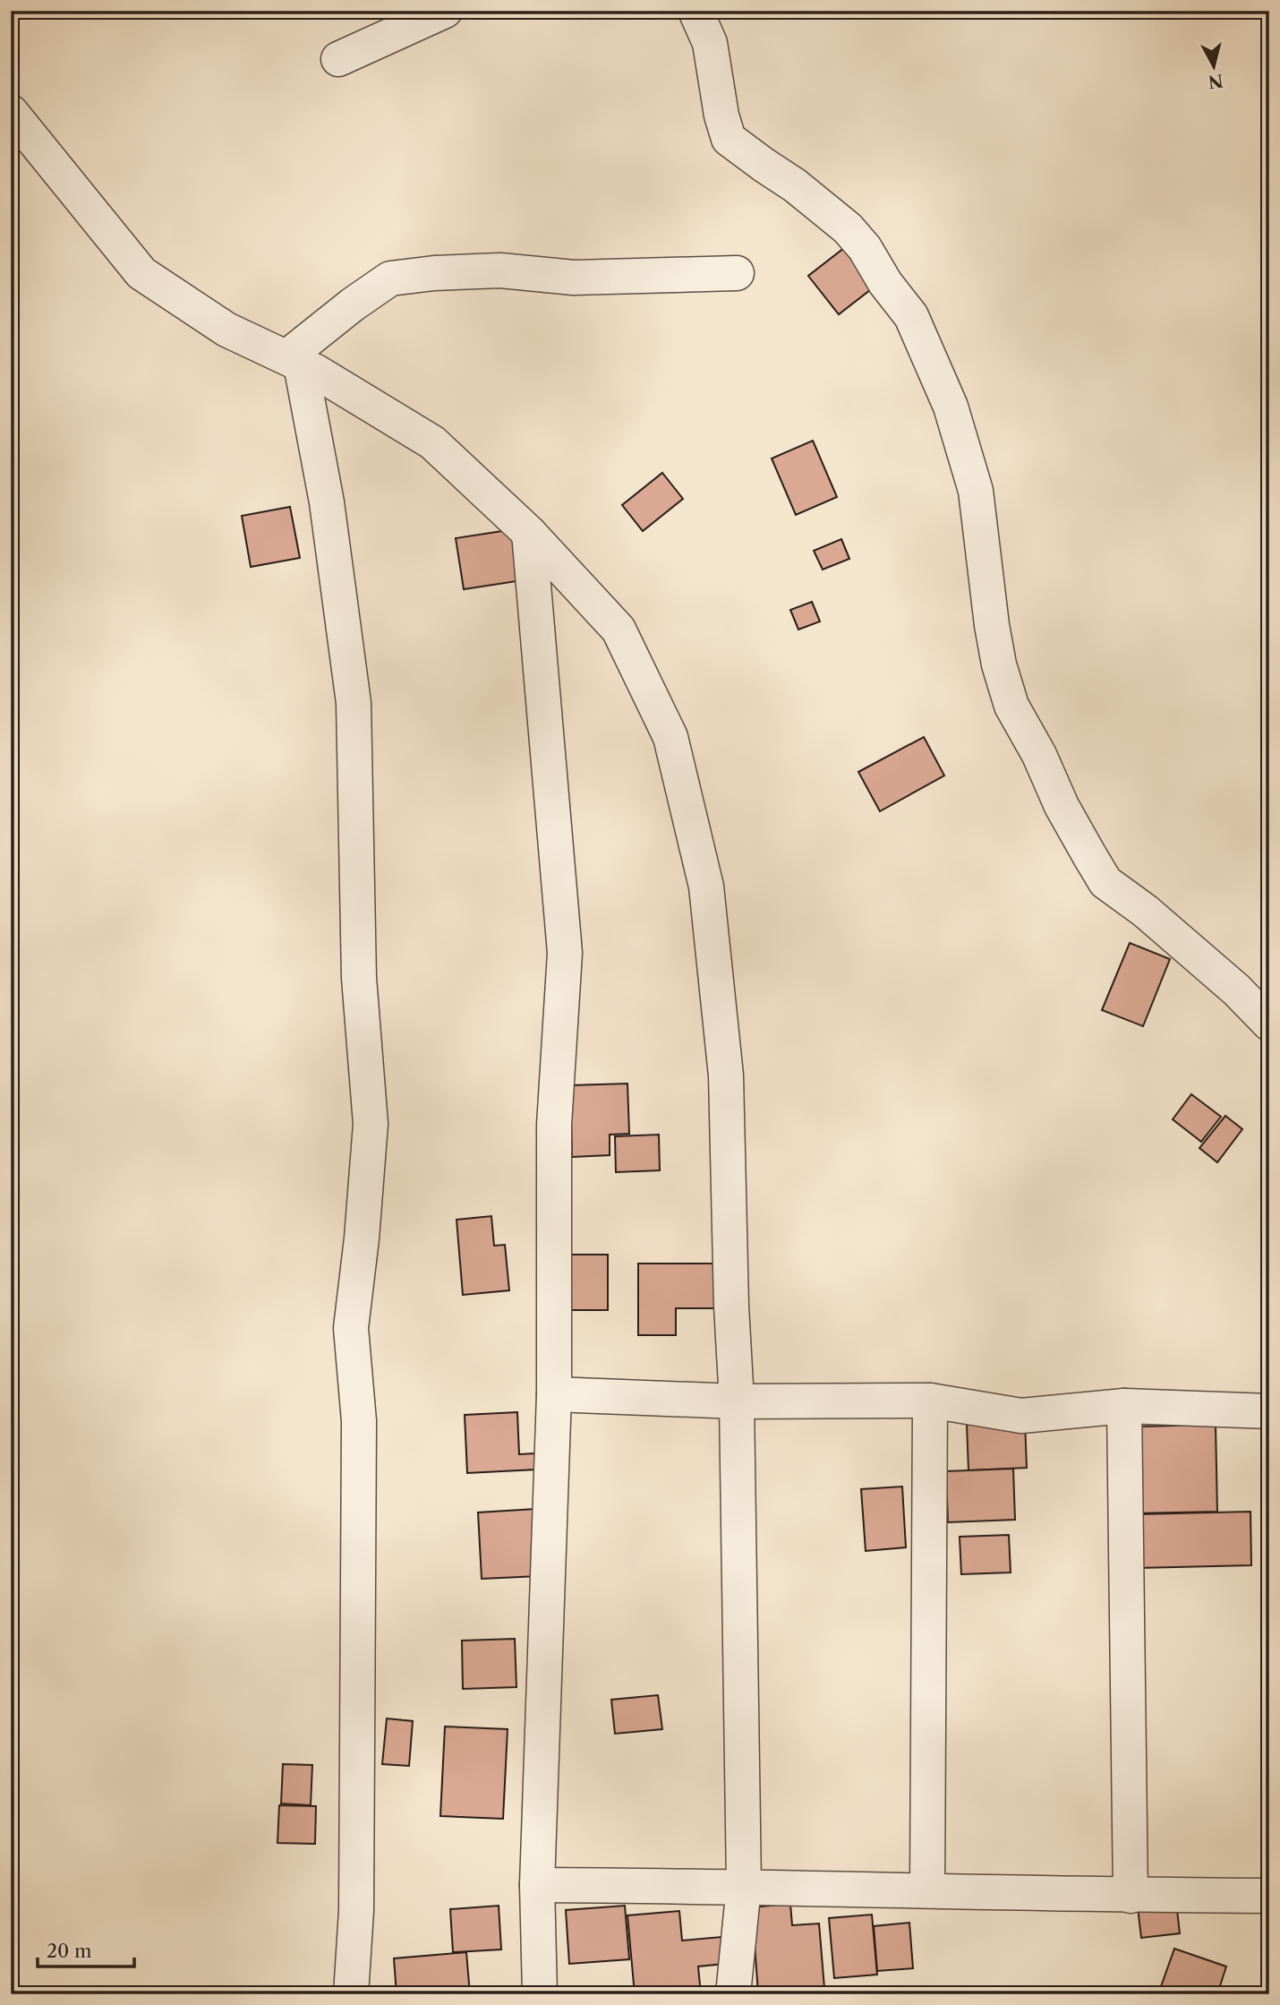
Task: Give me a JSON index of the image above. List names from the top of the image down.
{
  "scale_bar": "20 m",
  "north": "bottom"
}
